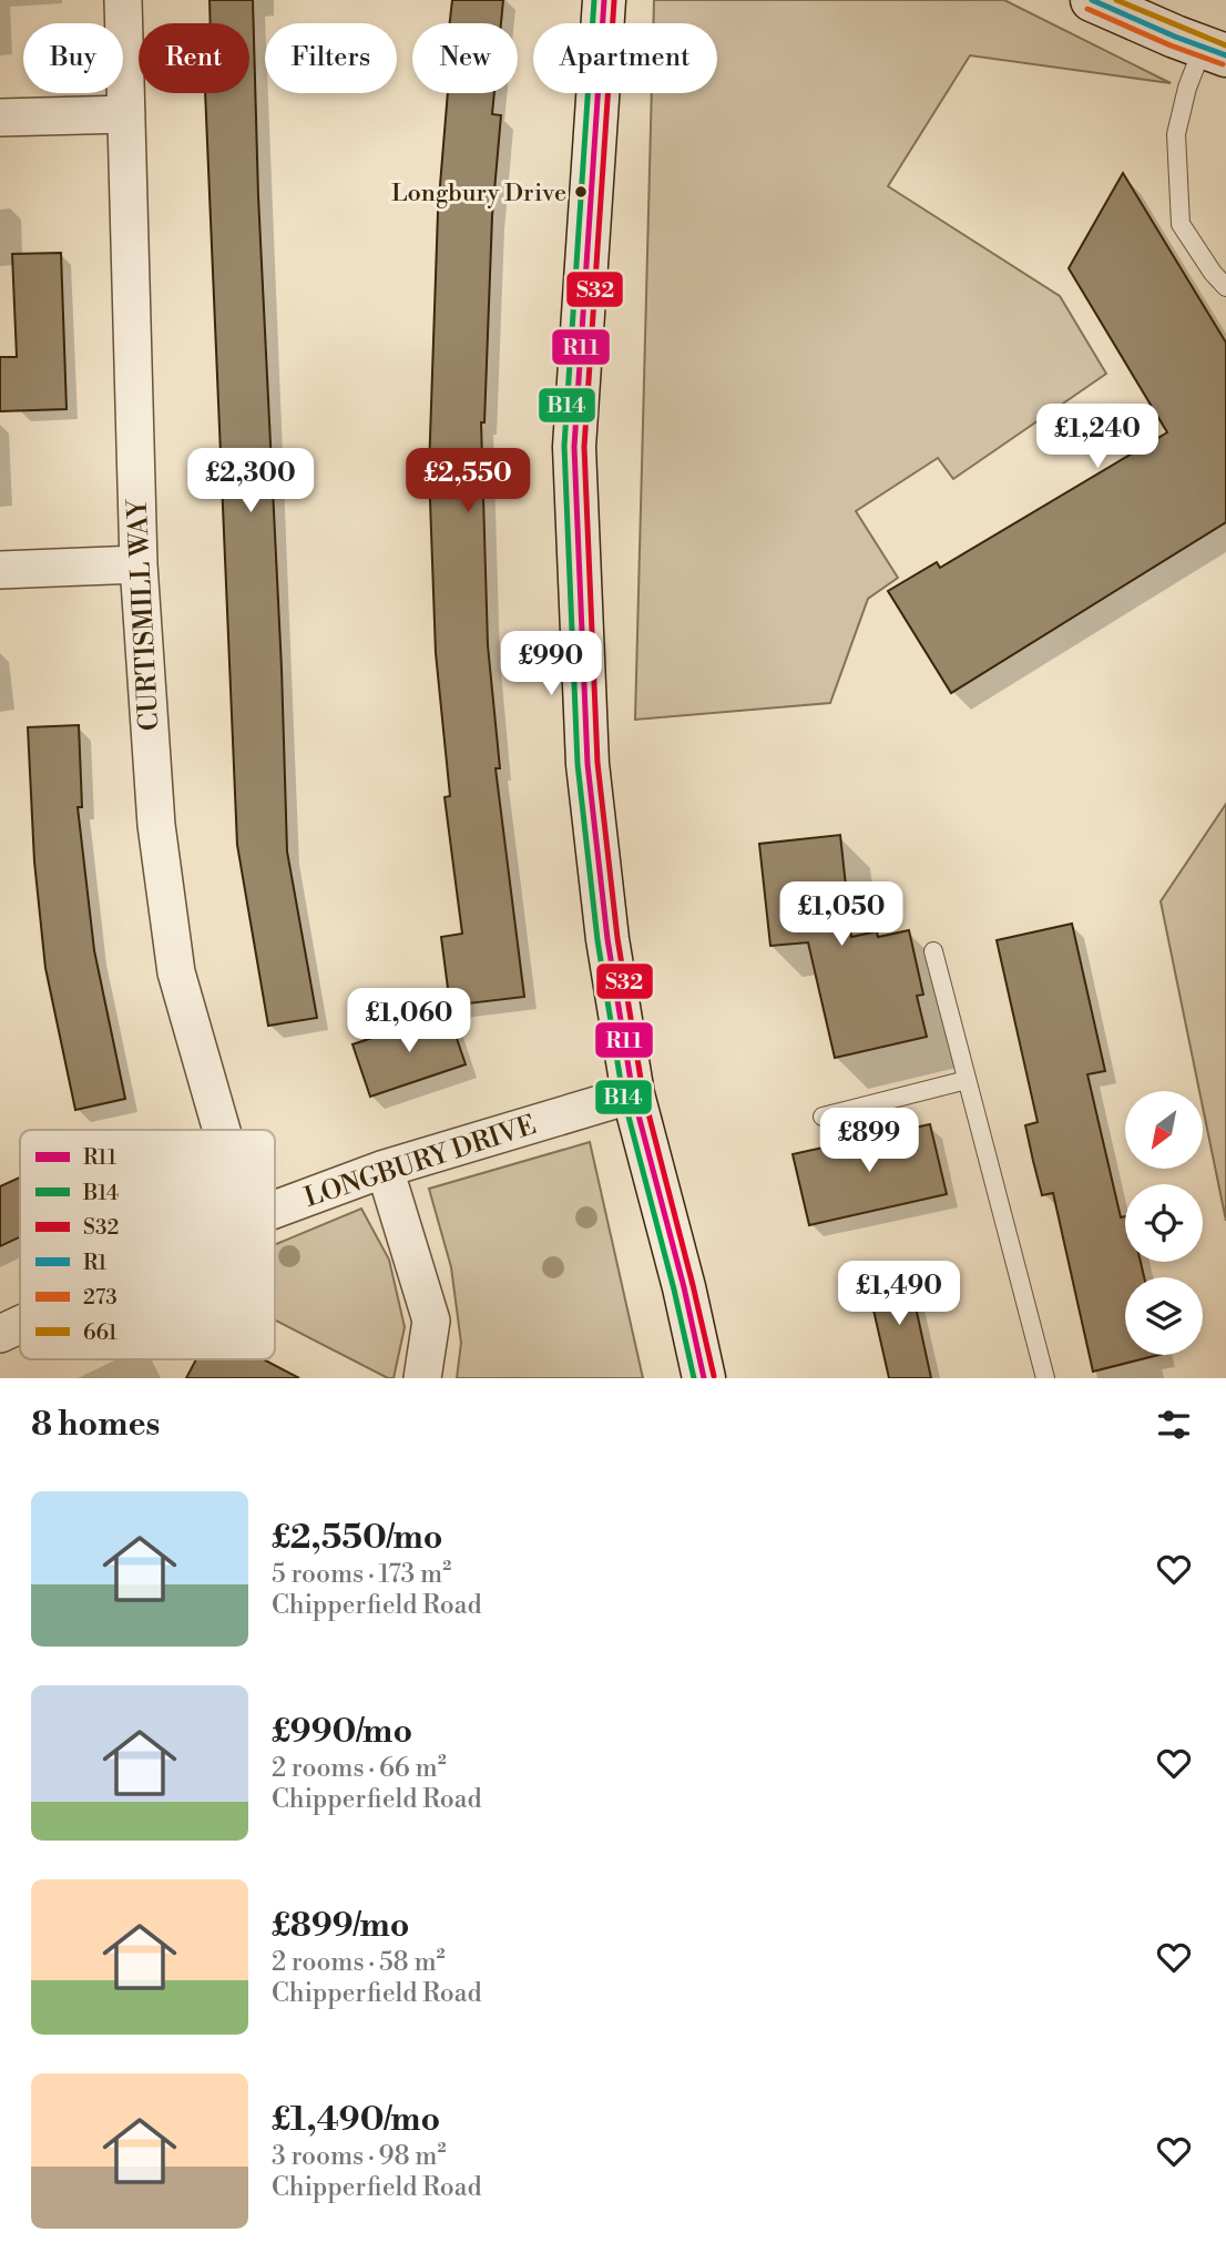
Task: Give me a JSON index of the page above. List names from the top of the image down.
{
  "streets": {
    "street": ["CURTISMILL WAY", "LONGBURY DRIVE"]
  },
  "places": ["Longbury Drive"],
  "lines": [
    "transit line R11",
    "transit line B14",
    "transit line R1",
    "transit line 661",
    "transit line S32",
    "transit line 273"
  ],
  "legend": [
    "R11",
    "B14",
    "S32",
    "R1",
    "273",
    "661"
  ],
  "north": "bottom left",
  "page": {
    "chip": [
      "Buy",
      "Rent",
      "Filters",
      "New",
      "Apartment"
    ],
    "price": [
      "£1,240",
      "£2,300",
      "£2,550",
      "£990",
      "£1,050",
      "£1,060",
      "£899",
      "£1,490"
    ],
    "heading": "8 homes",
    "list": [
      {
        "name": "£2,550/mo",
        "note": "5 rooms · 173 m² · Chipperfield Road"
      },
      {
        "name": "£990/mo",
        "note": "2 rooms · 66 m² · Chipperfield Road"
      },
      {
        "name": "£899/mo",
        "note": "2 rooms · 58 m² · Chipperfield Road"
      },
      {
        "name": "£1,490/mo",
        "note": "3 rooms · 98 m² · Chipperfield Road"
      }
    ]
  }
}
